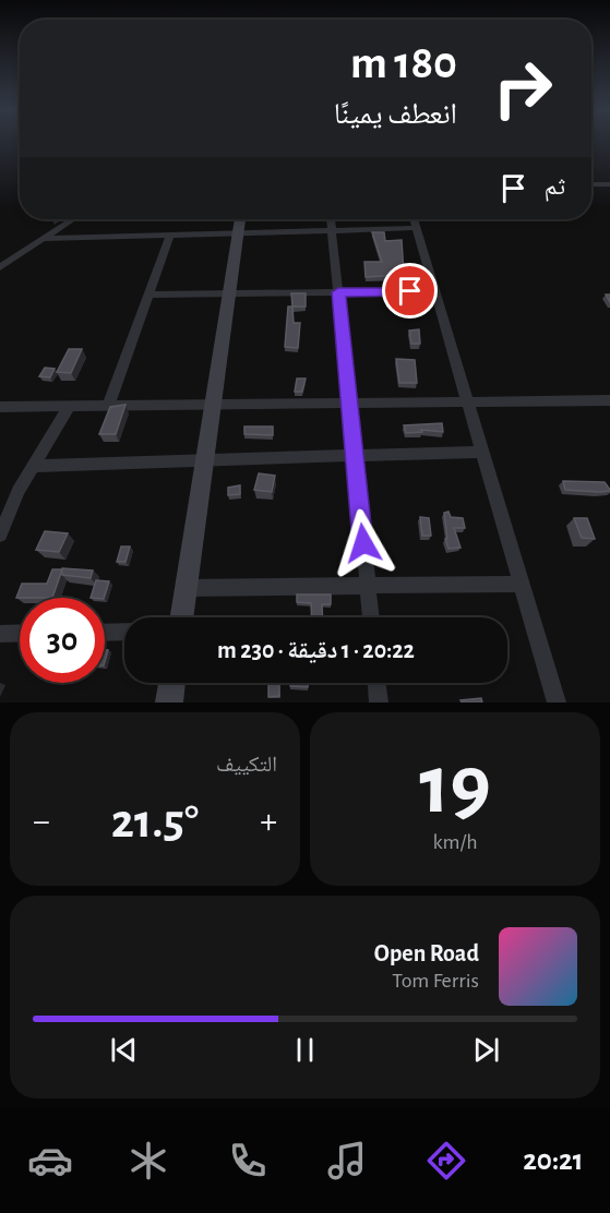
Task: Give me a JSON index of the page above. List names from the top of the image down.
{
  "page": {
    "turn": ["180 m", "انعطف يمينًا"],
    "then": "ثم",
    "limit": "30",
    "trip": "20:22 · 1 دقيقة · 230 m",
    "tile": [
      ["19", "km/h"],
      "التكييف"
    ],
    "heat": ["−", "21.5°", "+"],
    "song": ["Open Road", "Tom Ferris"],
    "tabs": "20:21"
  }
}
